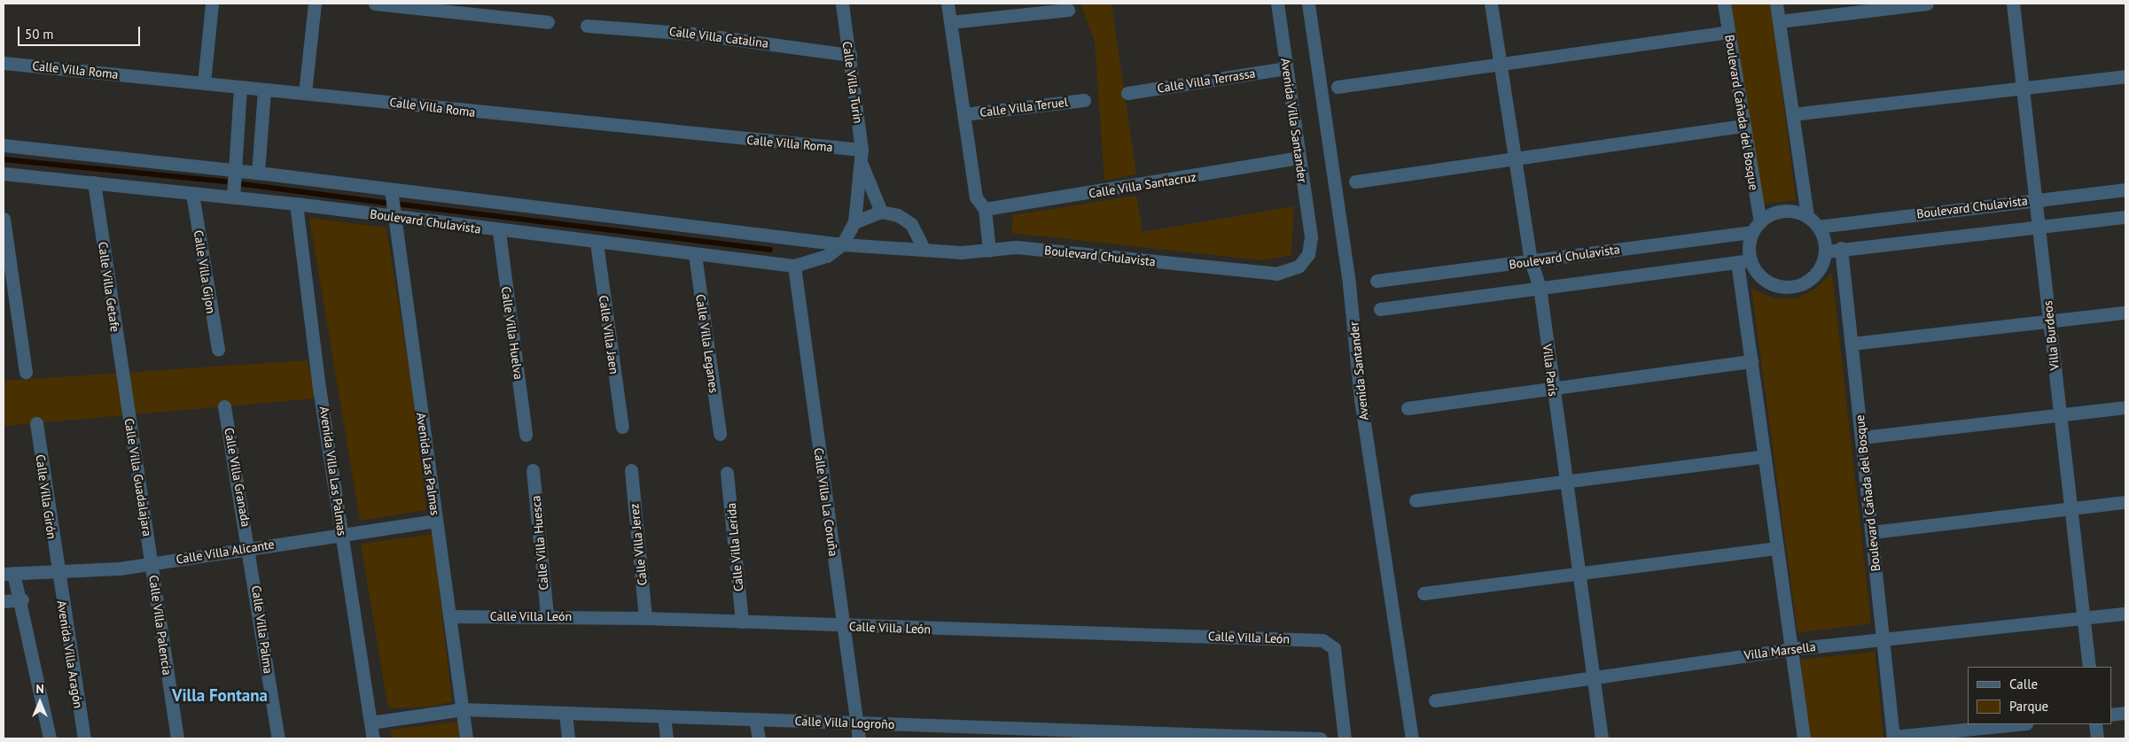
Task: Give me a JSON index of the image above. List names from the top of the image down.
{
  "streets": {
    "street": [
      "Calle Villa Catalina",
      "Calle Villa Roma",
      "Calle Villa Terrassa",
      "Calle Villa Turin",
      "Calle Villa Teruel",
      "Boulevard Cañada del Bosque",
      "Avenida Villa Santander",
      "Calle Villa Santacruz",
      "Boulevard Chulavista",
      "Calle Villa Gijon",
      "Calle Villa Getafe",
      "Calle Villa Huelva",
      "Calle Villa Jaen",
      "Villa Burdeos",
      "Calle Villa Leganes",
      "Villa Paris",
      "Avenida Santander",
      "Avenida Las Palmas",
      "Avenida Villa Las Palmas",
      "Calle Villa Guadalajara",
      "Calle Villa Granada",
      "Calle Villa Girón",
      "Calle Villa La Coruña",
      "Calle Villa Huesca",
      "Calle Villa Jerez",
      "Calle Villa Lerida",
      "Calle Villa Alicante",
      "Calle Villa León",
      "Calle Villa Palencia",
      "Calle Villa Palma",
      "Villa Marsella",
      "Avenida Villa Aragón",
      "Calle Villa Logroño"
    ]
  },
  "crossings": [
    ["Calle Villa Catalina", "Calle Villa Turin"],
    ["Calle Villa Roma", "Calle Villa Turin"],
    ["Calle Villa Terrassa", "Avenida Villa Santander"],
    ["Calle Villa Turin", "Boulevard Chulavista"],
    ["Boulevard Cañada del Bosque", "Boulevard Chulavista"],
    ["Boulevard Cañada del Bosque", "Villa Marsella"],
    ["Avenida Villa Santander", "Calle Villa Santacruz"],
    ["Avenida Villa Santander", "Boulevard Chulavista"],
    ["Boulevard Chulavista", "Calle Villa Gijon"],
    ["Boulevard Chulavista", "Calle Villa Getafe"],
    ["Boulevard Chulavista", "Calle Villa Huelva"],
    ["Boulevard Chulavista", "Calle Villa Jaen"],
    ["Boulevard Chulavista", "Villa Burdeos"],
    ["Boulevard Chulavista", "Calle Villa Leganes"],
    ["Boulevard Chulavista", "Villa Paris"],
    ["Boulevard Chulavista", "Avenida Las Palmas"],
    ["Boulevard Chulavista", "Avenida Villa Las Palmas"],
    ["Boulevard Chulavista", "Calle Villa La Coruña"],
    ["Calle Villa Getafe", "Calle Villa Guadalajara"],
    ["Villa Burdeos", "Villa Marsella"],
    ["Villa Paris", "Villa Marsella"],
    ["Avenida Las Palmas", "Calle Villa Alicante"],
    ["Avenida Las Palmas", "Calle Villa León"],
    ["Avenida Las Palmas", "Calle Villa Logroño"],
    ["Avenida Villa Las Palmas", "Calle Villa Alicante"],
    ["Avenida Villa Las Palmas", "Calle Villa Logroño"],
    ["Calle Villa Guadalajara", "Calle Villa Alicante"],
    ["Calle Villa Guadalajara", "Calle Villa Palencia"],
    ["Calle Villa Granada", "Calle Villa Alicante"],
    ["Calle Villa Granada", "Calle Villa Palma"],
    ["Calle Villa Girón", "Calle Villa Alicante"],
    ["Calle Villa Girón", "Avenida Villa Aragón"],
    ["Calle Villa La Coruña", "Calle Villa León"],
    ["Calle Villa La Coruña", "Calle Villa Logroño"],
    ["Calle Villa Huesca", "Calle Villa León"],
    ["Calle Villa Jerez", "Calle Villa León"],
    ["Calle Villa Lerida", "Calle Villa León"],
    ["Calle Villa Alicante", "Calle Villa Palencia"],
    ["Calle Villa Alicante", "Calle Villa Palma"],
    ["Calle Villa Alicante", "Avenida Villa Aragón"]
  ],
  "districts": ["Villa Fontana"],
  "legend": ["Calle", "Parque"],
  "scale_bar": "50 m",
  "north": "top"
}
